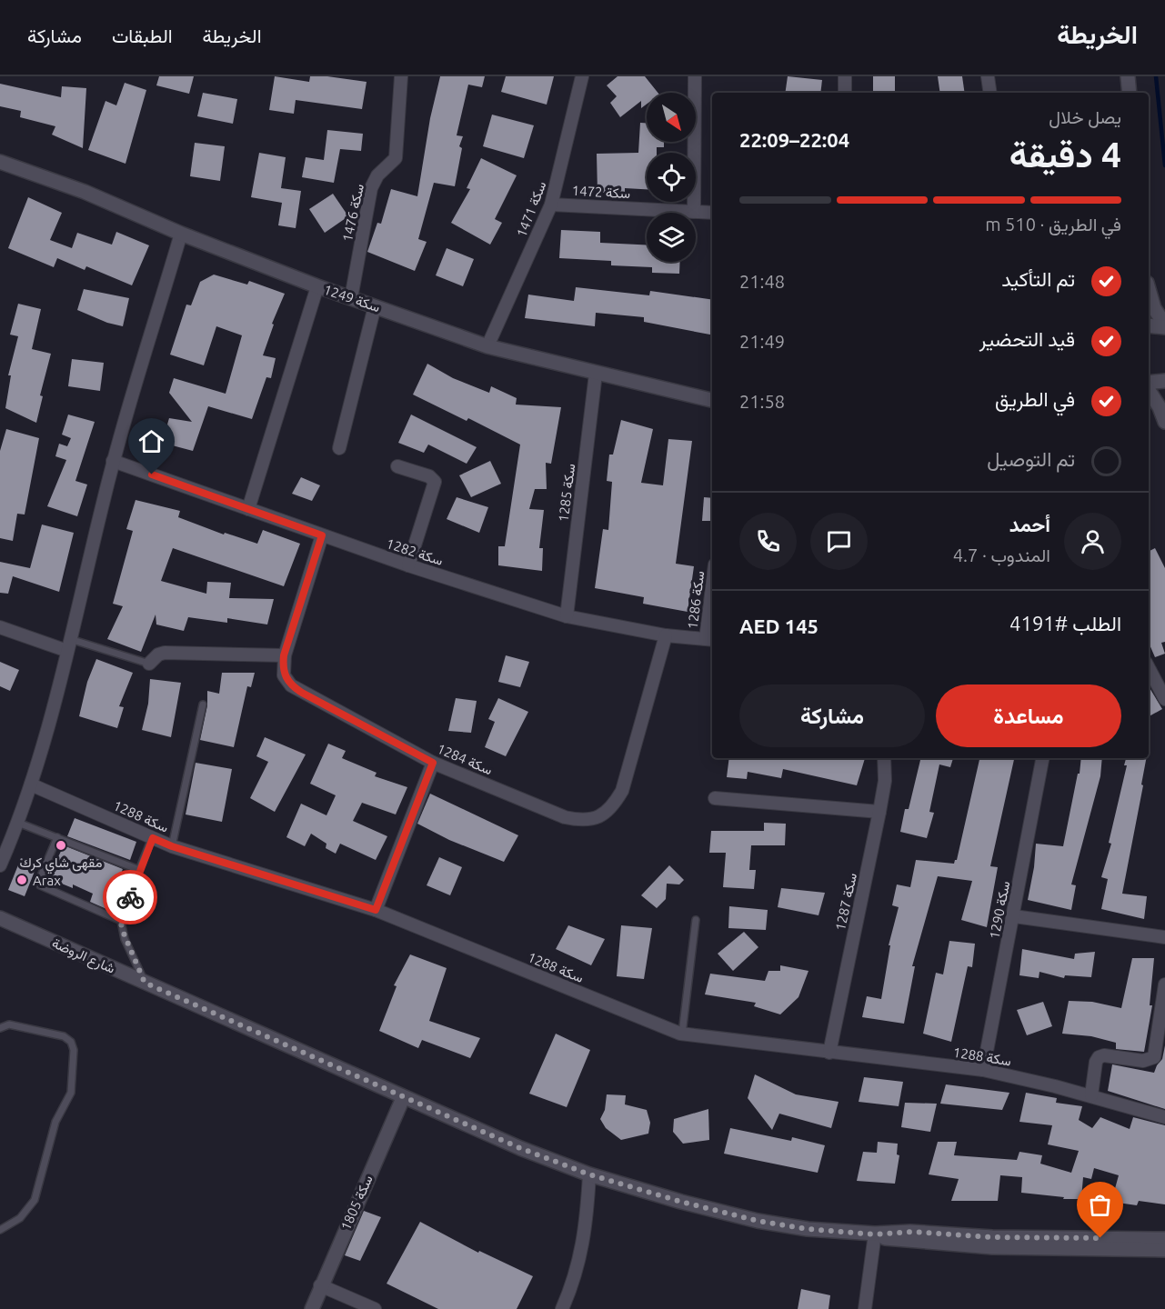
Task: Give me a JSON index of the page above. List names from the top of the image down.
{
  "streets": {
    "main road": ["سكة 1249", "شارع الروضة", "سكة 1805"],
    "street": [
      "سكة 1472",
      "سكة 1471",
      "سكة 1476",
      "سكة 1285",
      "سكة 1282",
      "سكة 1286",
      "سكة 1284",
      "سكة 1288",
      "سكة 1287",
      "سكة 1290"
    ]
  },
  "crossings": [
    ["سكة 1472", "سكة 1471"],
    ["سكة 1471", "سكة 1249"],
    ["سكة 1476", "سكة 1249"],
    ["سكة 1249", "سكة 1285"],
    ["سكة 1285", "سكة 1282"],
    ["سكة 1282", "سكة 1286"],
    ["سكة 1282", "سكة 1284"],
    ["سكة 1288", "سكة 1287"],
    ["سكة 1288", "سكة 1290"],
    ["شارع الروضة", "سكة 1805"]
  ],
  "places": ["مقهى شاي كرك", "Arax"],
  "north": "bottom right",
  "page": {
    "header": "الخريطة",
    "nav": ["الخريطة", "الطبقات", "مشاركة"],
    "heading": ["4 دقيقة", "يصل خلال", "22:04–22:09"],
    "panel": [
      "أحمد",
      "المندوب · 4.7",
      "الطلب #4191",
      "AED 145"
    ],
    "bar": "في الطريق · 510 m",
    "list": [
      ["تم التأكيد", "21:48"],
      ["قيد التحضير", "21:49"],
      ["في الطريق", "21:58"],
      "تم التوصيل"
    ],
    "buttons": ["مساعدة", "مشاركة"]
  }
}
